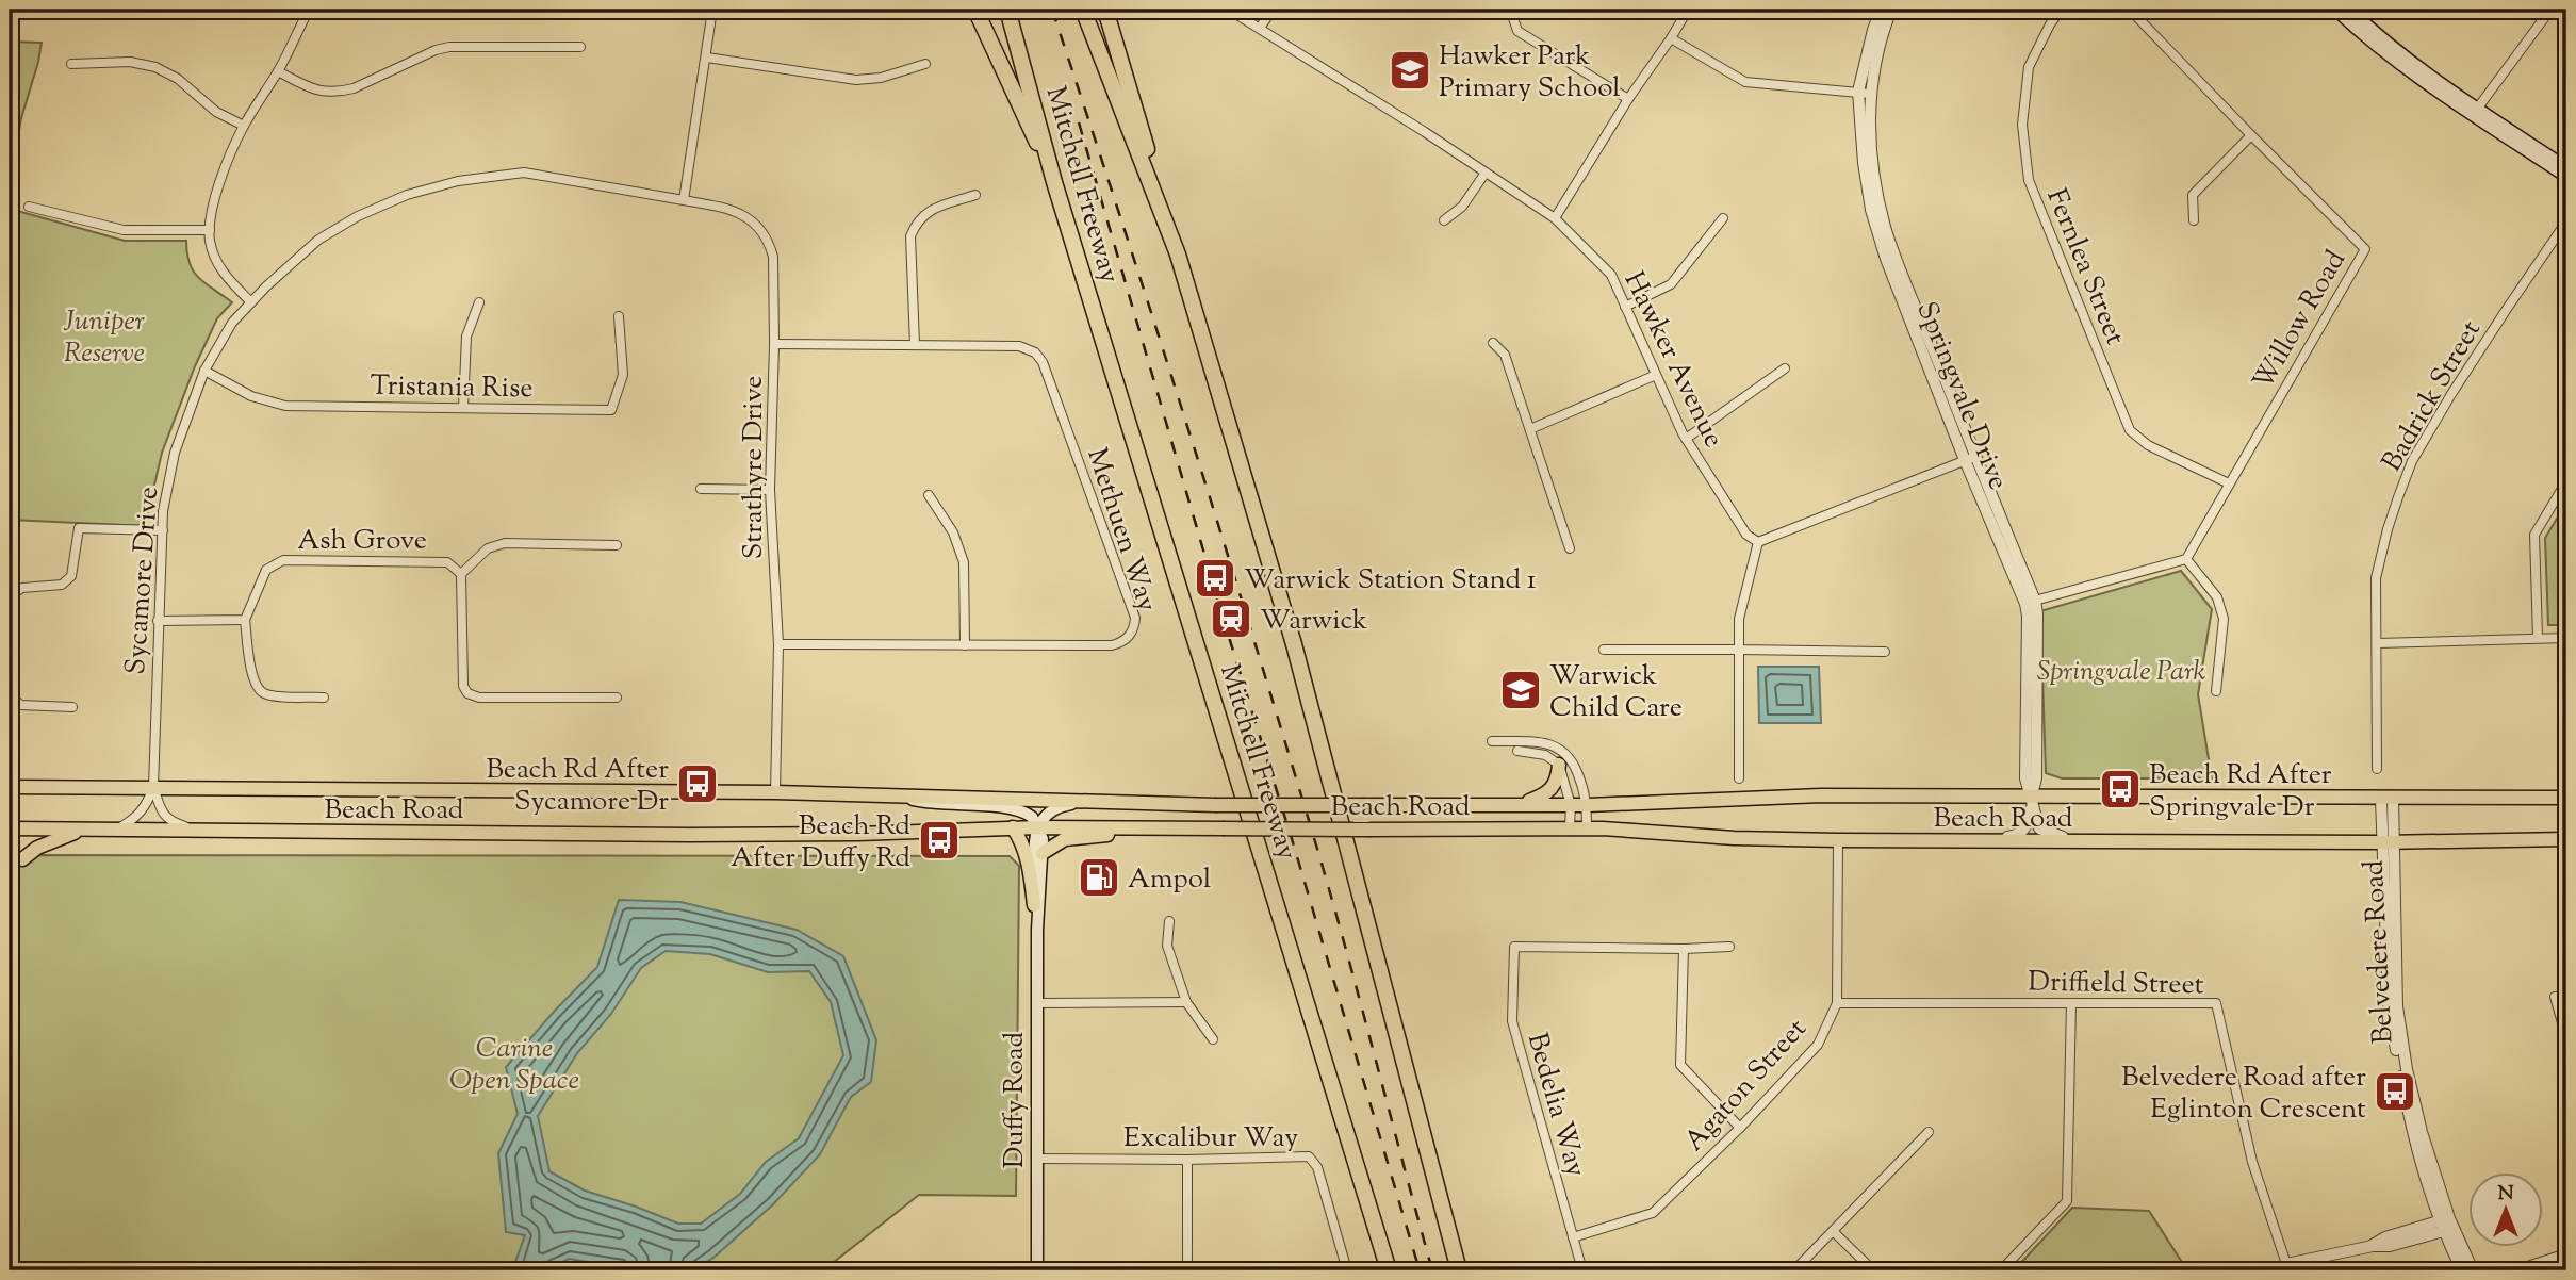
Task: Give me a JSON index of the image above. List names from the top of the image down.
{
  "streets": {
    "highway": ["Mitchell Freeway"],
    "main road": ["Beach Road", "Duffy Road"],
    "street": [
      "Fernlea Street",
      "Willow Road",
      "Hawker Avenue",
      "Tristania Rise",
      "Springvale Drive",
      "Badrick Street",
      "Strathyre Drive",
      "Methuen Way",
      "Ash Grove",
      "Sycamore Drive",
      "Belvedere Road",
      "Driffield Street",
      "Agaton Street",
      "Bedelia Way",
      "Excalibur Way"
    ]
  },
  "crossings": [
    ["Fernlea Street", "Willow Road"],
    ["Tristania Rise", "Sycamore Drive"],
    ["Springvale Drive", "Beach Road"],
    ["Strathyre Drive", "Methuen Way"],
    ["Strathyre Drive", "Sycamore Drive"],
    ["Strathyre Drive", "Beach Road"],
    ["Sycamore Drive", "Beach Road"],
    ["Beach Road", "Belvedere Road"],
    ["Beach Road", "Agaton Street"],
    ["Beach Road", "Duffy Road"],
    ["Driffield Street", "Agaton Street"],
    ["Agaton Street", "Bedelia Way"],
    ["Duffy Road", "Excalibur Way"]
  ],
  "parks": ["Juniper Reserve", "Springvale Park", "Carine Open Space"],
  "places": {
    "school or university": ["Hawker Park Primary School", "Warwick Child Care"],
    "bus stop": [
      "Warwick Station Stand 1",
      "Beach Rd After Sycamore Dr",
      "Beach Rd After Springvale Dr",
      "Beach Rd After Duffy Rd",
      "Belvedere Road after Eglinton Crescent"
    ],
    "station": ["Warwick"],
    "fuel station": ["Ampol"]
  },
  "north": "top"
}
